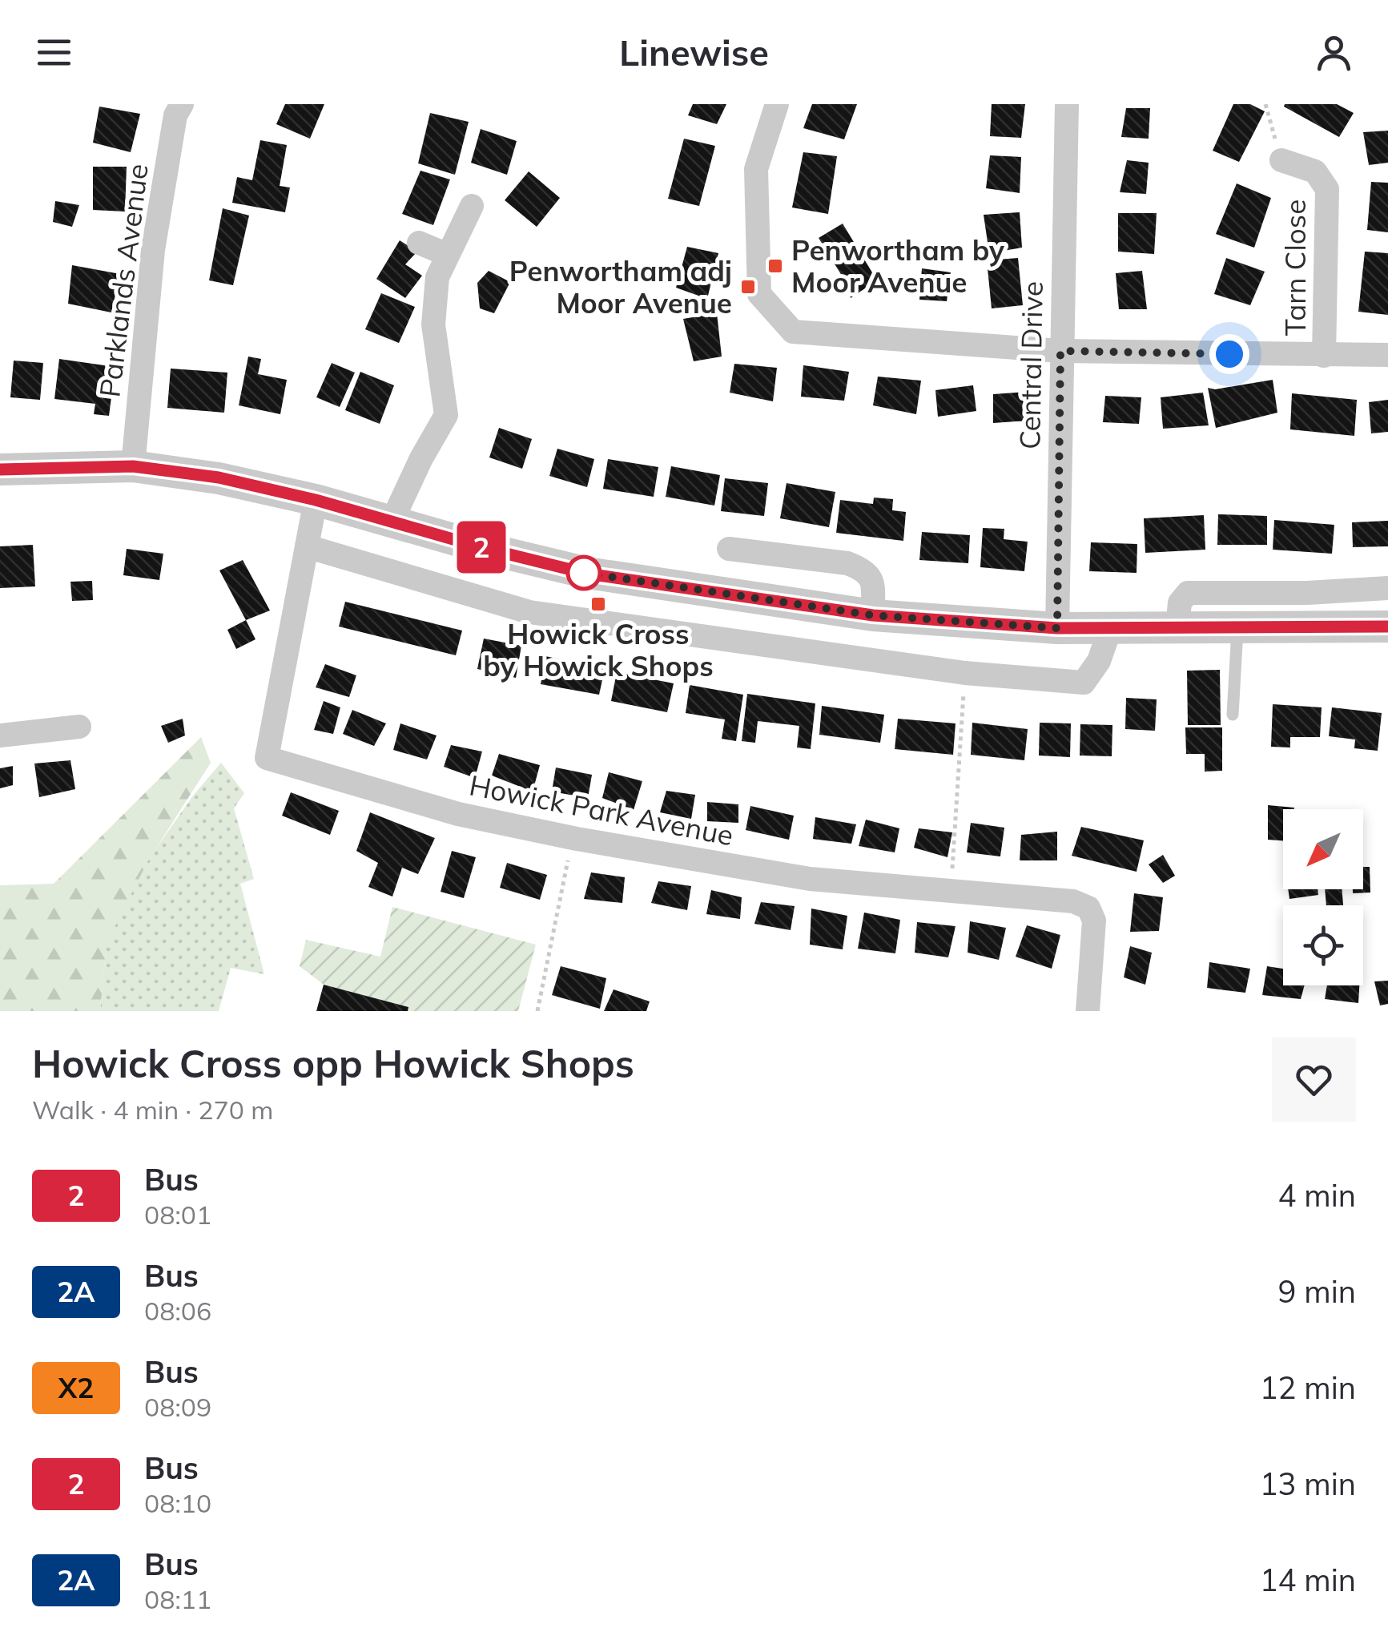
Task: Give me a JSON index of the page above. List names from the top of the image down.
{
  "streets": {
    "street": [
      "Tarn Close",
      "Parklands Avenue",
      "Central Drive",
      "Howick Park Avenue"
    ]
  },
  "places": {
    "transit": ["Penwortham by Moor Avenue", "Penwortham adj Moor Avenue", "Howick Cross by Howick Shops"]
  },
  "lines": ["bus line 2"],
  "north": "bottom left",
  "page": {
    "header": "Linewise",
    "on_map": "2",
    "heading": ["Howick Cross opp Howick Shops", "Walk · 4 min · 270 m"],
    "list": [
      {
        "mark": "2",
        "name": "Bus",
        "note": "08:01",
        "value": "4 min"
      },
      {
        "mark": "2A",
        "name": "Bus",
        "note": "08:06",
        "value": "9 min"
      },
      {
        "mark": "X2",
        "name": "Bus",
        "note": "08:09",
        "value": "12 min"
      },
      {
        "mark": "2",
        "name": "Bus",
        "note": "08:10",
        "value": "13 min"
      },
      {
        "mark": "2A",
        "name": "Bus",
        "note": "08:11",
        "value": "14 min"
      }
    ]
  }
}
